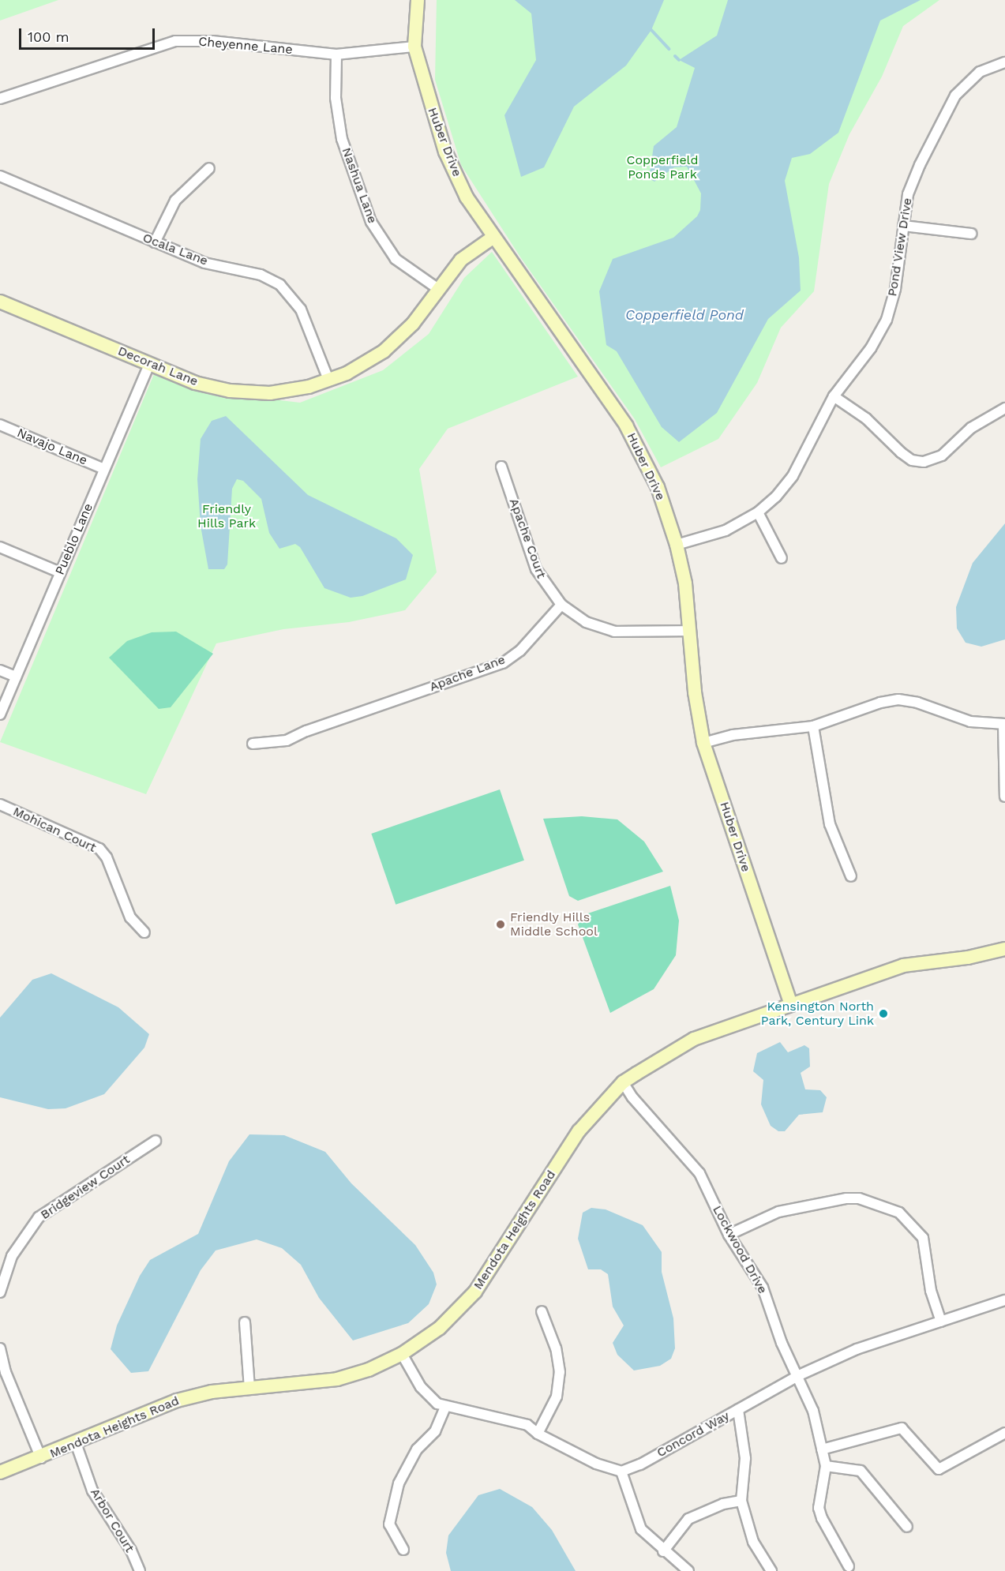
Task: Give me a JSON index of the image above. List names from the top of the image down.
{
  "streets": {
    "street": [
      "Cheyenne Lane",
      "Huber Drive",
      "Nashua Lane",
      "Pond View Drive",
      "Ocala Lane",
      "Decorah Lane",
      "Navajo Lane",
      "Apache Court",
      "Pueblo Lane",
      "Apache Lane",
      "Mohican Court",
      "Bridgeview Court",
      "Mendota Heights Road",
      "Lockwood Drive",
      "Concord Way",
      "Arbor Court"
    ]
  },
  "crossings": [
    ["Cheyenne Lane", "Huber Drive"],
    ["Cheyenne Lane", "Nashua Lane"],
    ["Huber Drive", "Pond View Drive"],
    ["Huber Drive", "Decorah Lane"],
    ["Huber Drive", "Mendota Heights Road"],
    ["Nashua Lane", "Decorah Lane"],
    ["Ocala Lane", "Decorah Lane"],
    ["Decorah Lane", "Pueblo Lane"],
    ["Navajo Lane", "Pueblo Lane"],
    ["Apache Court", "Apache Lane"],
    ["Mendota Heights Road", "Lockwood Drive"],
    ["Mendota Heights Road", "Arbor Court"],
    ["Lockwood Drive", "Concord Way"]
  ],
  "water": ["Copperfield Pond"],
  "parks": ["Copperfield Ponds Park", "Friendly Hills Park"],
  "places": ["Friendly Hills Middle School", "Kensington North Park, Century Link"],
  "scale_bar": "100 m"
}
